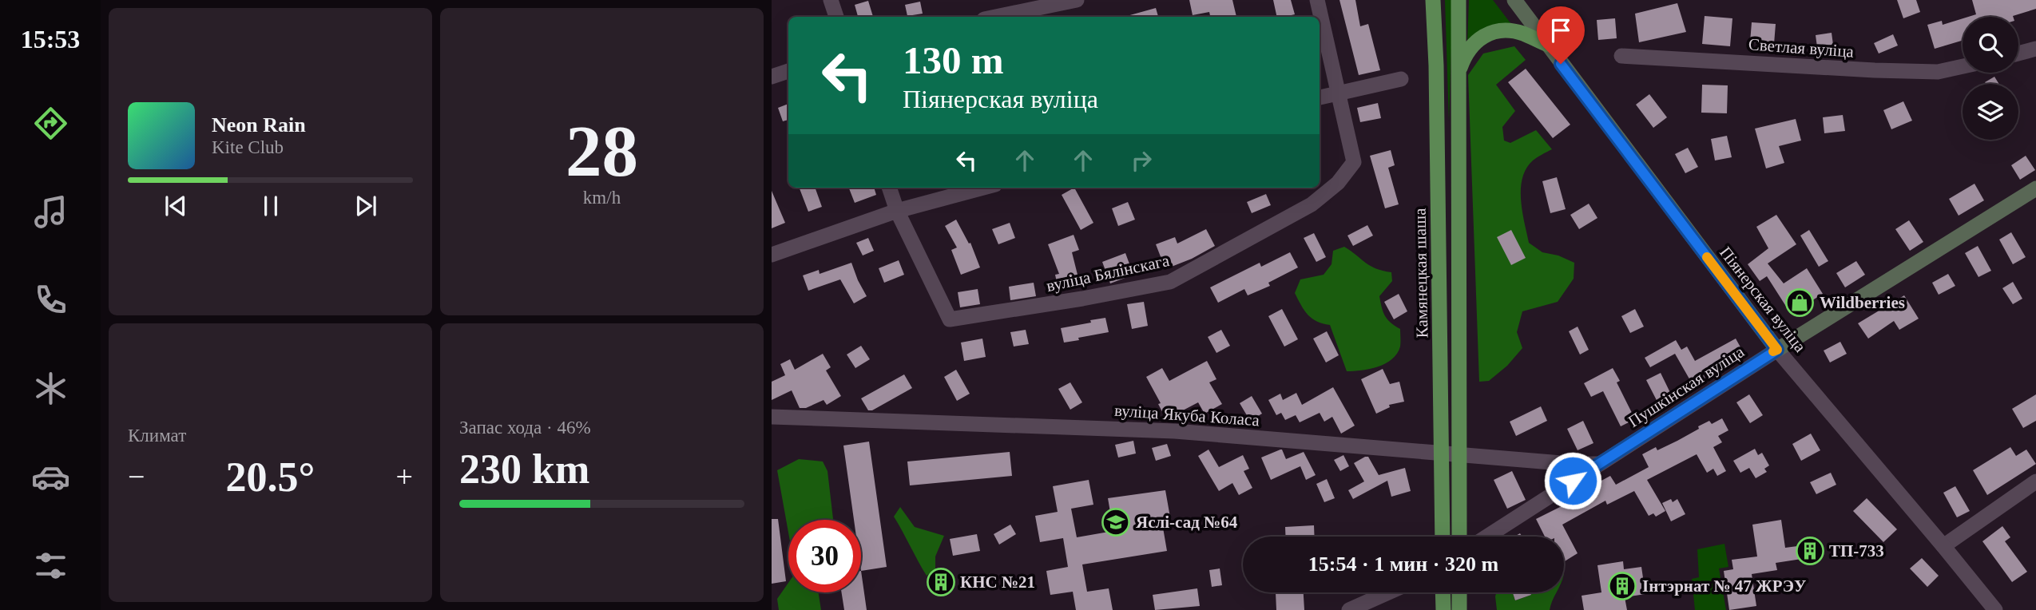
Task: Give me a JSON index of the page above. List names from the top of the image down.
{
  "streets": {
    "main road": ["Камянецкая шаша", "Піянерская вуліца", "Пушкінская вуліца"],
    "street": ["Светлая вуліца", "вуліца Бялінскага", "вуліца Якуба Коласа"]
  },
  "crossings": [
    ["Піянерская вуліца", "Пушкінская вуліца"],
    ["Пушкінская вуліца", "вуліца Якуба Коласа"]
  ],
  "places": {
    "shop": ["Wildberries"],
    "school or university": ["Яслі-сад №64"],
    "building": ["ТП-733", "КНС №21", "Інтэрнат № 47 ЖРЭУ"]
  },
  "page": {
    "tabs": "15:53",
    "tile": [
      ["28", "km/h"],
      "Климат",
      ["Запас хода · 46%", "230 km"]
    ],
    "turn": ["130 m", "Піянерская вуліца"],
    "song": ["Neon Rain", "Kite Club"],
    "heat": ["−", "20.5°", "+"],
    "limit": "30",
    "trip": "15:54 · 1 мин · 320 m"
  }
}
